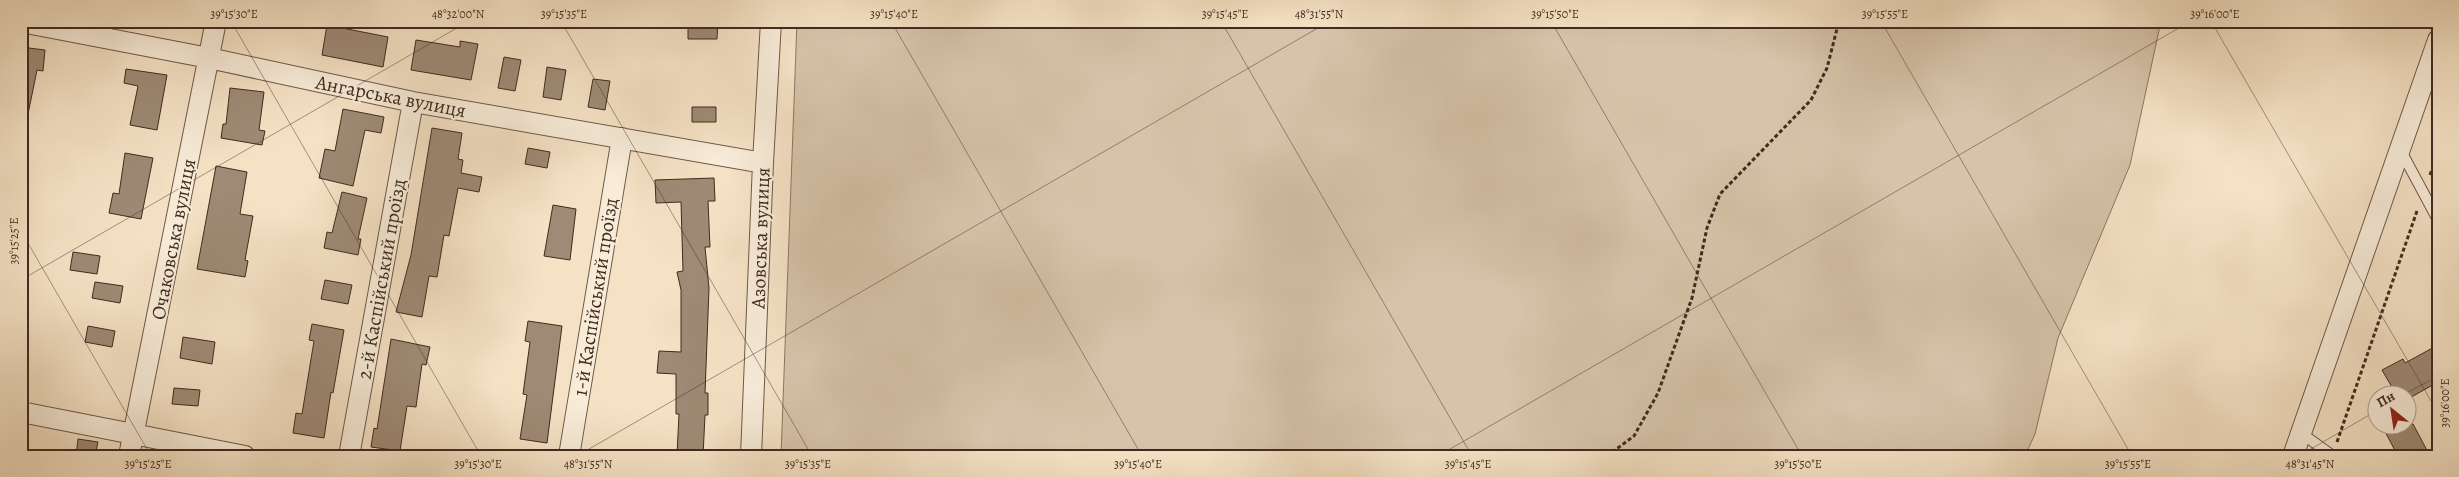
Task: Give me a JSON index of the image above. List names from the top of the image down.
{
  "streets": {
    "street": [
      "Ангарська вулиця",
      "Азовська вулиця",
      "Очаковська вулиця",
      "2-й Каспійський проїзд",
      "1-й Каспійський проїзд"
    ]
  },
  "crossings": [
    ["Ангарська вулиця", "Азовська вулиця"],
    ["Ангарська вулиця", "Очаковська вулиця"],
    ["Ангарська вулиця", "2-й Каспійський проїзд"],
    ["Ангарська вулиця", "1-й Каспійський проїзд"]
  ],
  "north": "top left",
  "coordinates": [
    "39°15'30\"E",
    "48°32'00\"N",
    "39°15'35\"E",
    "39°15'40\"E",
    "39°15'45\"E",
    "48°31'55\"N",
    "39°15'50\"E",
    "39°15'55\"E",
    "39°16'00\"E",
    "39°15'25\"E",
    "48°31'45\"N"
  ]
}
